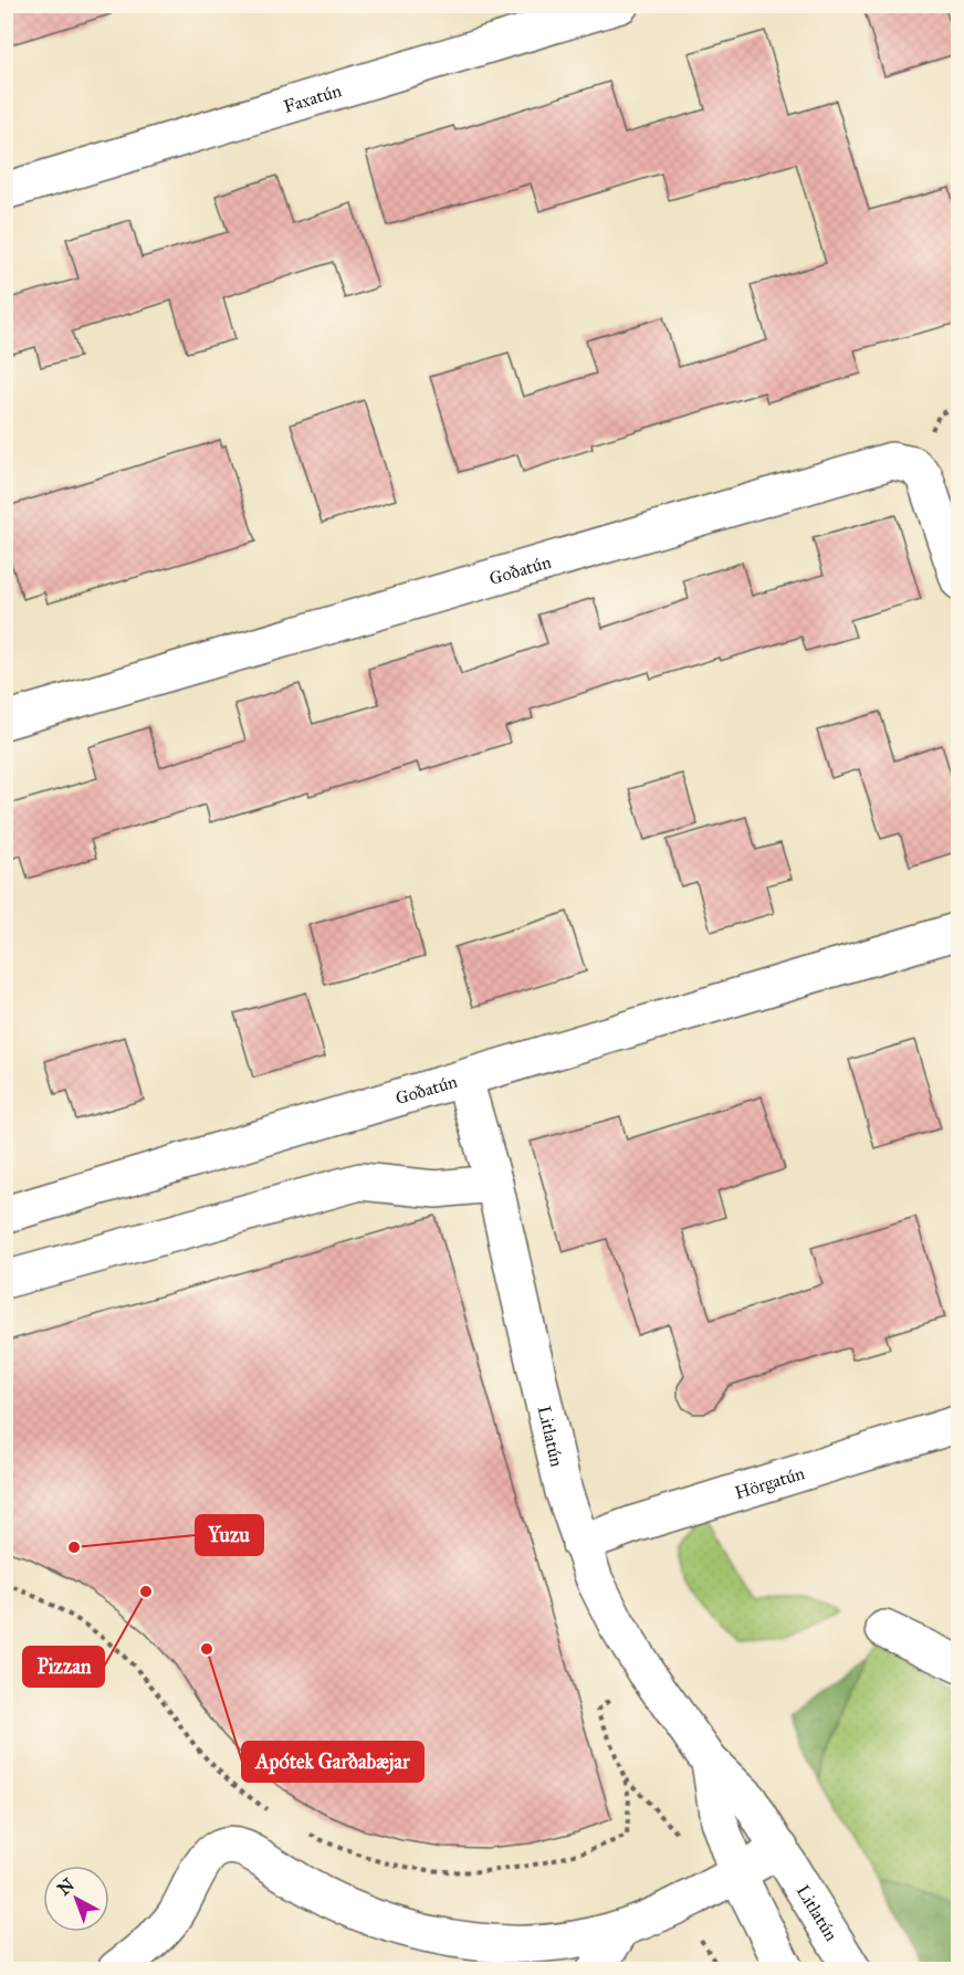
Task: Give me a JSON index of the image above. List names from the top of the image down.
{
  "streets": {
    "street": [
      "Faxatún",
      "Goðatún",
      "Litlatún",
      "Hörgatún"
    ]
  },
  "crossings": [
    ["Goðatún", "Litlatún"],
    ["Litlatún", "Hörgatún"]
  ],
  "places": ["Yuzu", "Pizzan", "Apótek Garðabæjar"],
  "north": "top left"
}
